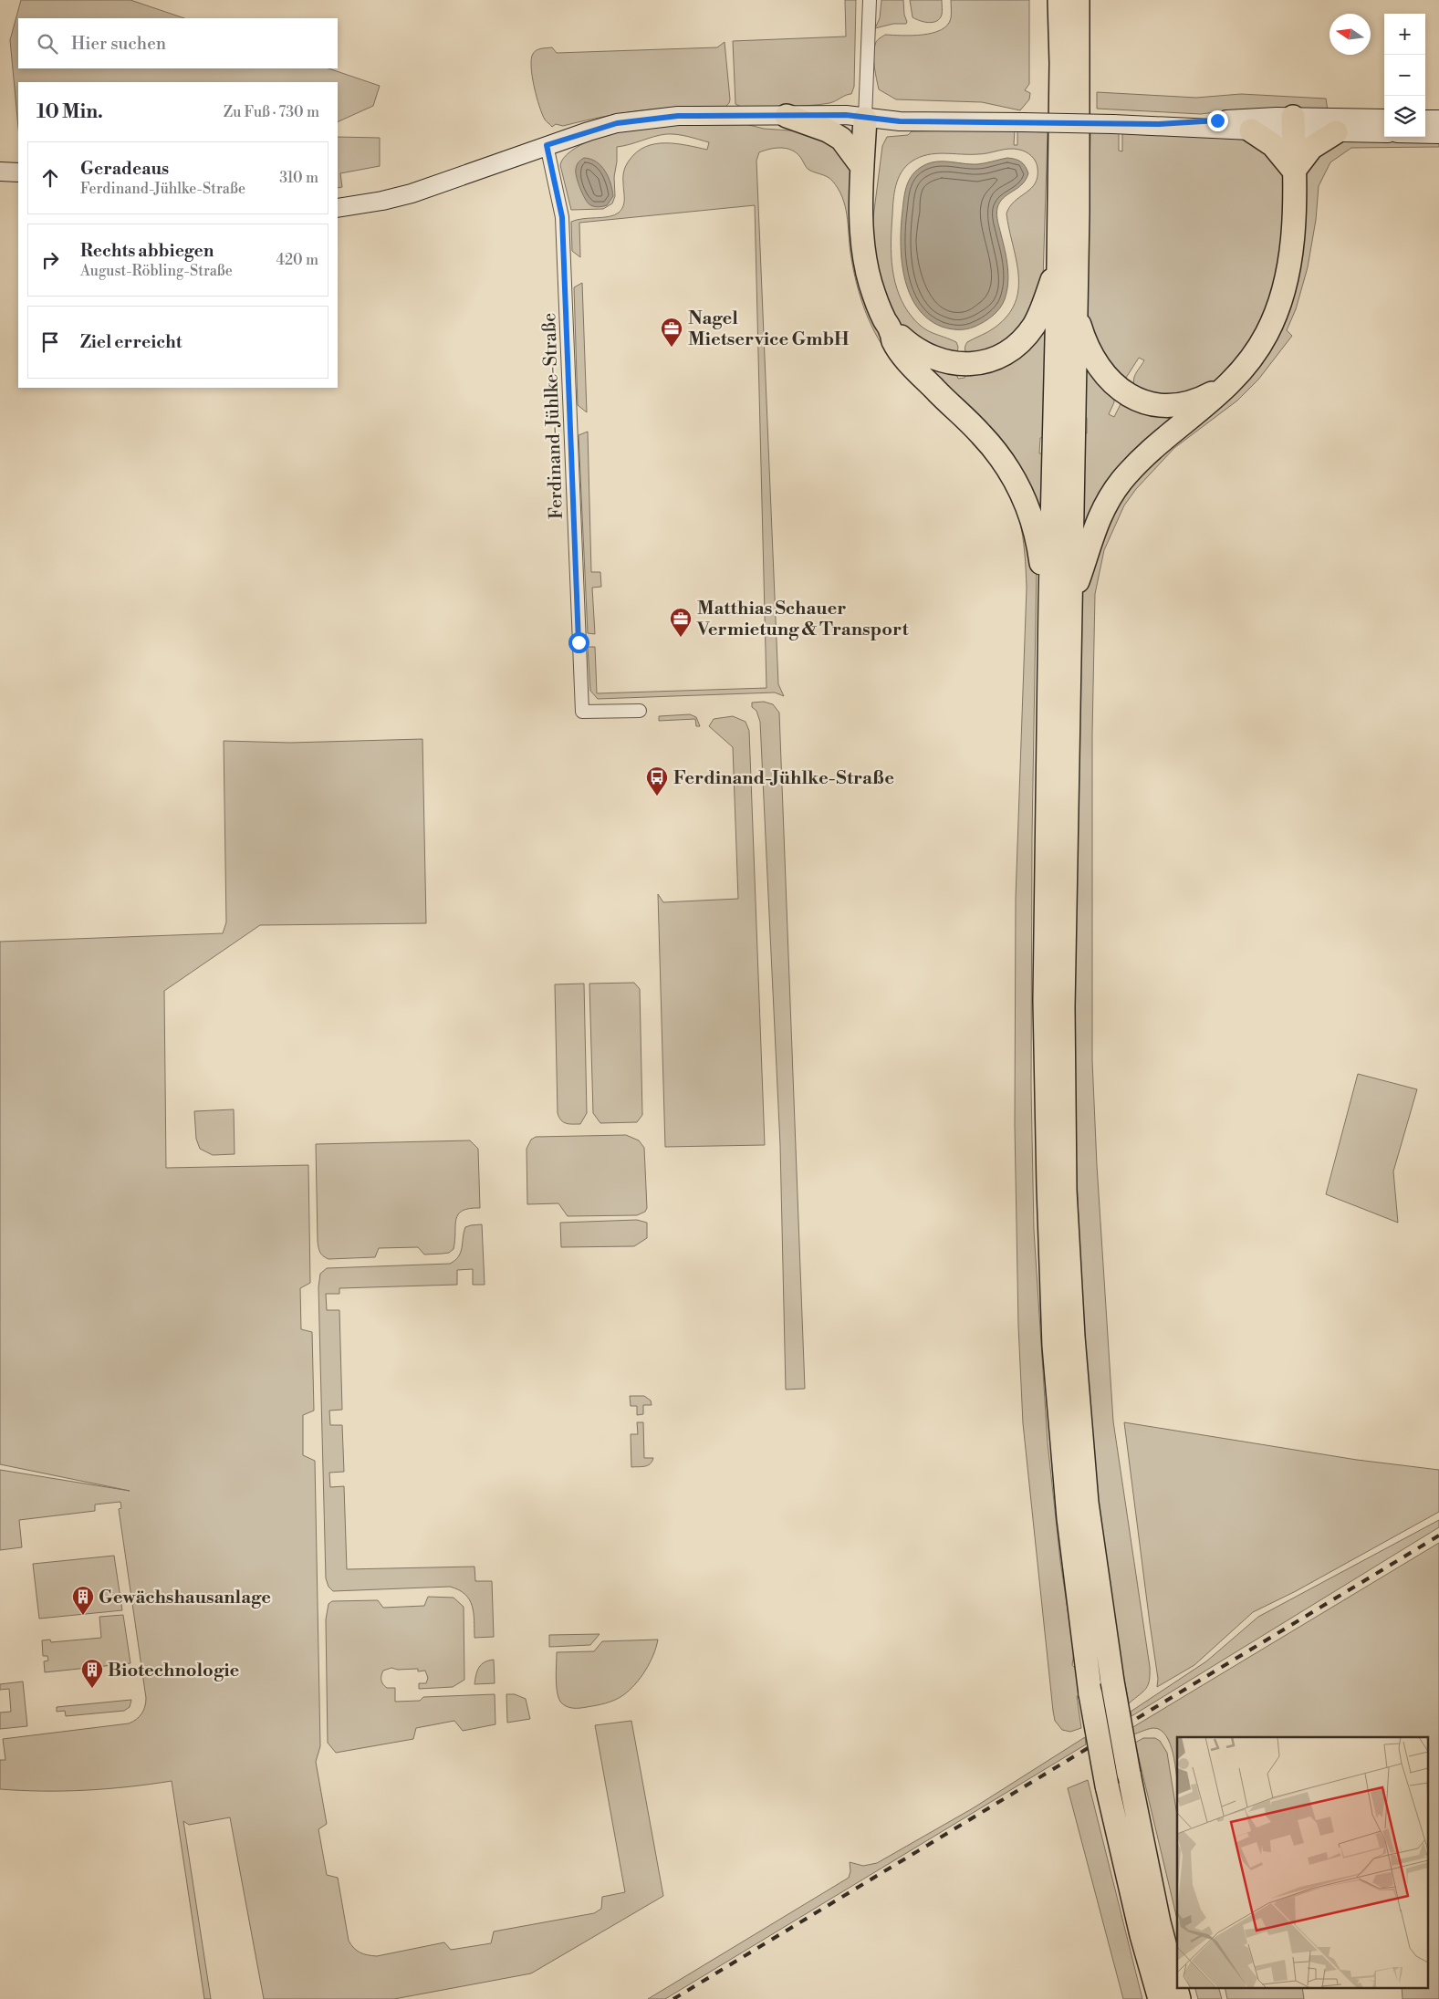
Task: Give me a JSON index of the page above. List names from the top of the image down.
{
  "streets": {
    "street": ["Ferdinand-Jühlke-Straße"]
  },
  "places": {
    "office": ["Nagel Mietservice GmbH", "Matthias Schauer Vermietung & Transport"],
    "bus stop": ["Ferdinand-Jühlke-Straße"],
    "building": ["Gewächshausanlage", "Biotechnologie"]
  },
  "north": "left",
  "page": {
    "map_buttons": ["+", "−"],
    "search": "Hier suchen",
    "heading": ["10 Min.", "Zu Fuß · 730 m"],
    "list": [
      ["Geradeaus", "Ferdinand-Jühlke-Straße", "310 m"],
      ["Rechts abbiegen", "August-Röbling-Straße", "420 m"],
      "Ziel erreicht"
    ]
  }
}
